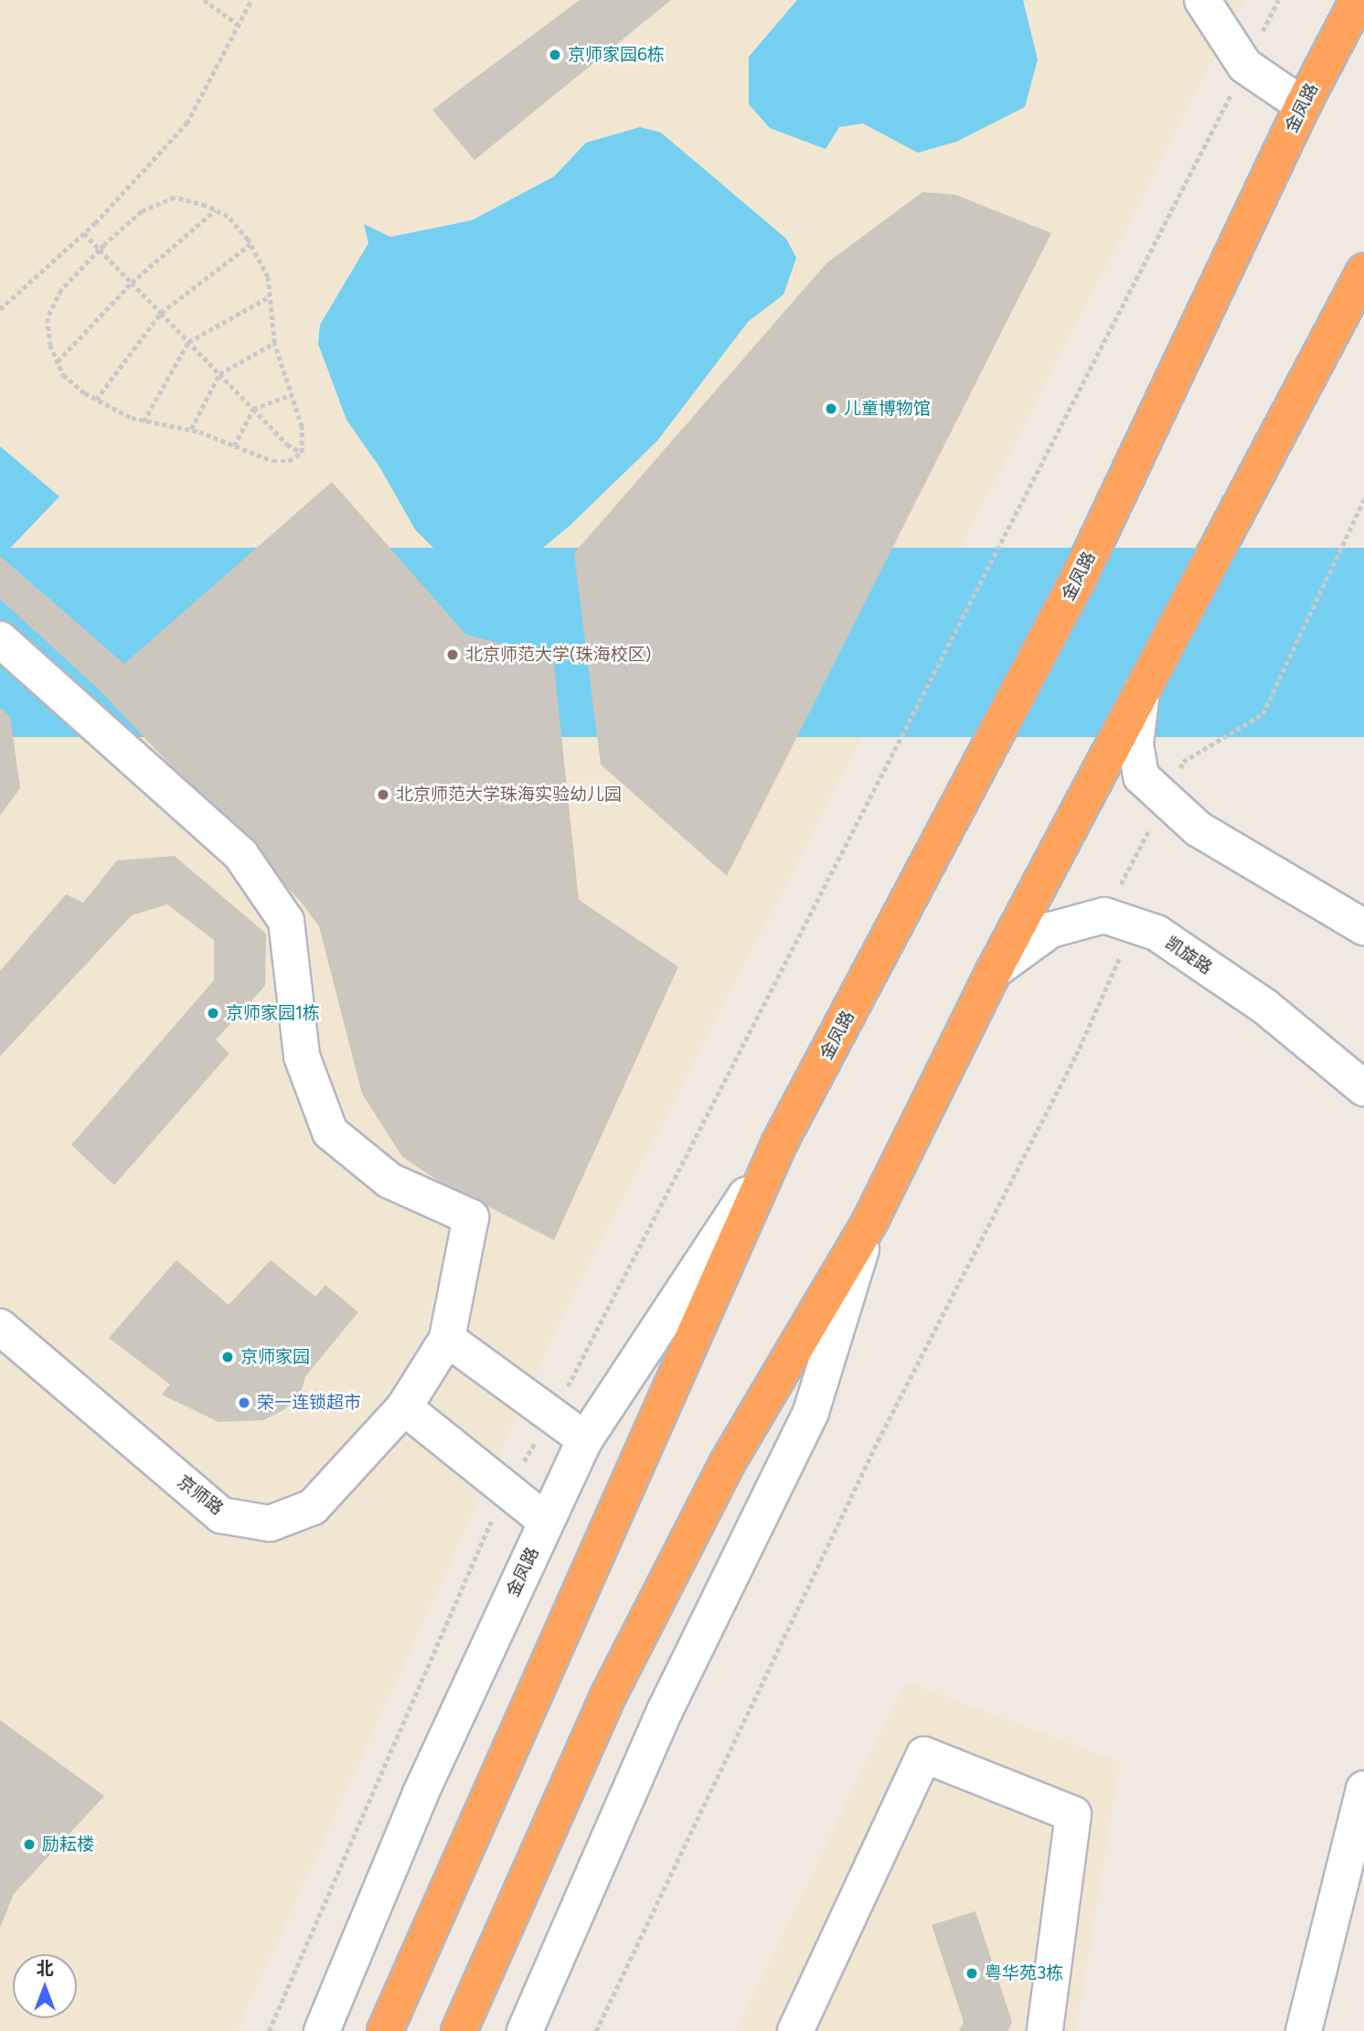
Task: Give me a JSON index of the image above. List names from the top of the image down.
{
  "streets": {
    "highway": ["金凤路"],
    "street": ["凯旋路", "京师路"]
  },
  "places": [
    "京师家园6栋",
    "儿童博物馆",
    "北京师范大学(珠海校区)",
    "北京师范大学珠海实验幼儿园",
    "京师家园1栋",
    "京师家园",
    "荣一连锁超市",
    "励耘楼",
    "粤华苑3栋"
  ],
  "north": "top"
}
